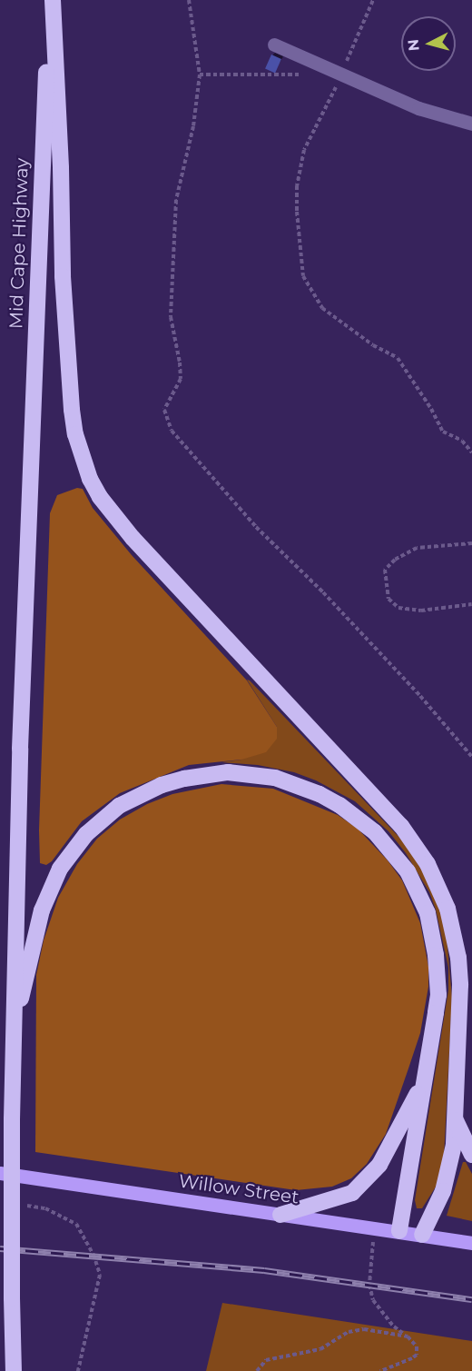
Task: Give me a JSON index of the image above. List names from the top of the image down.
{
  "streets": {
    "highway": ["Mid Cape Highway"],
    "main road": ["Willow Street"]
  },
  "north": "left"
}
